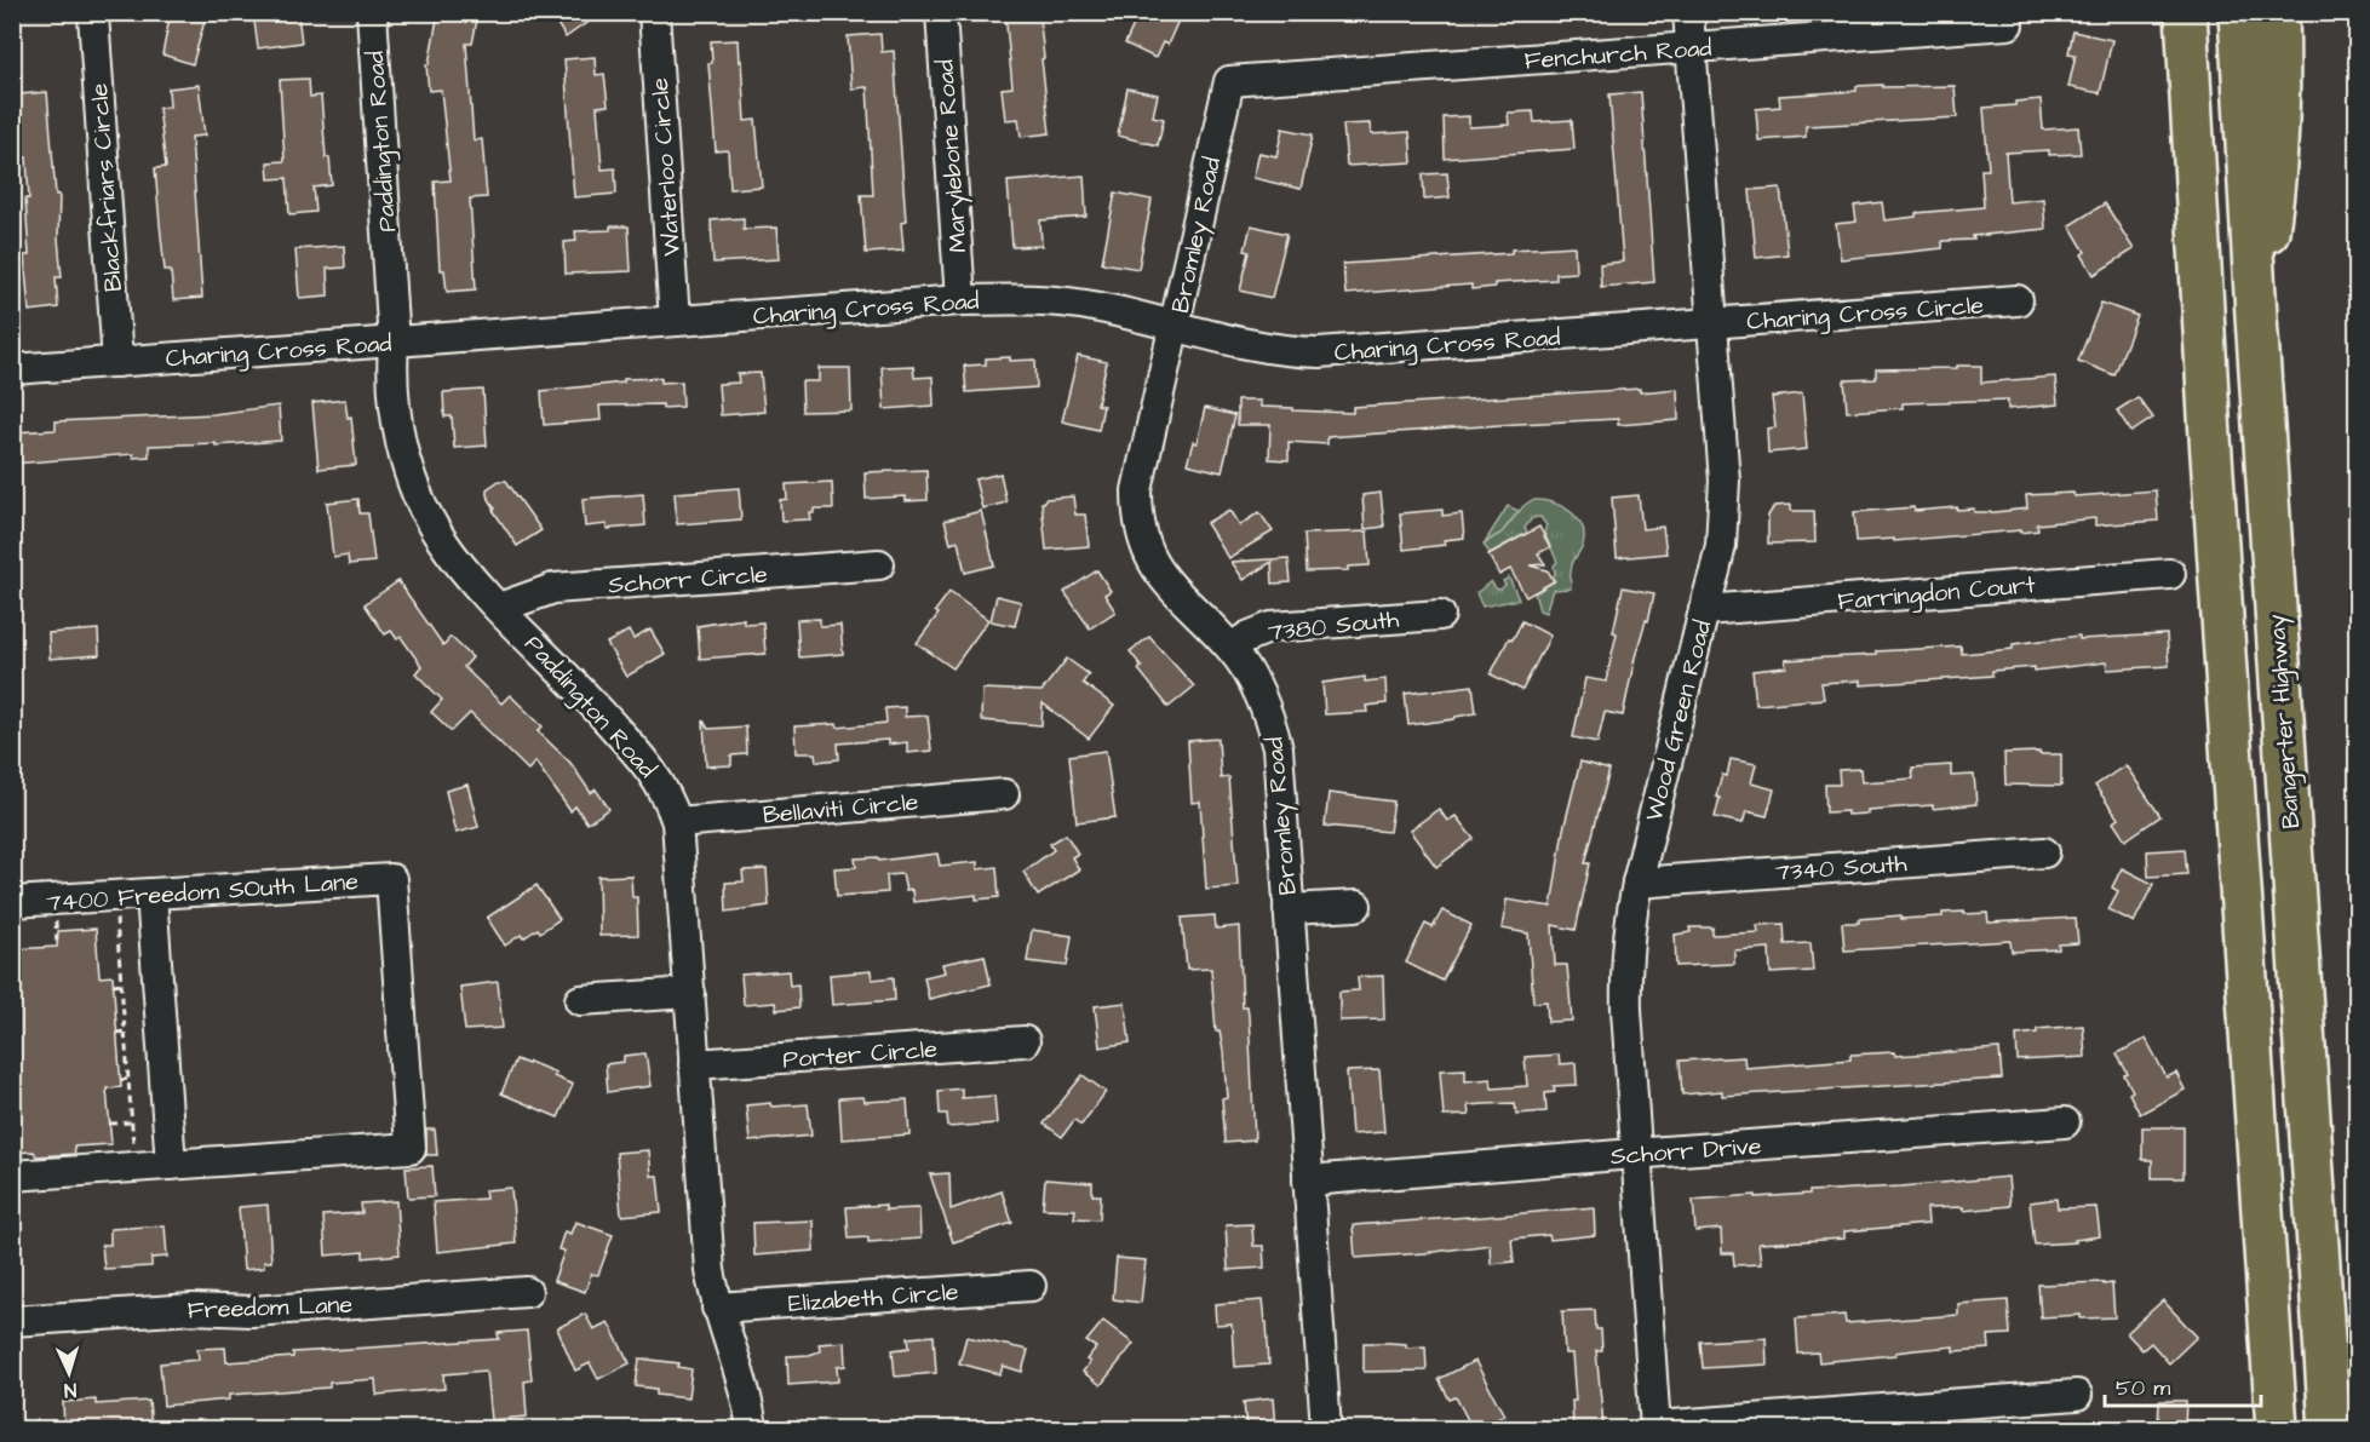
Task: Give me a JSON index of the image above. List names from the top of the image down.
{
  "streets": {
    "highway": ["Bangerter Highway"],
    "street": [
      "Fenchurch Road",
      "Paddington Road",
      "Marylebone Road",
      "Waterloo Circle",
      "Blackfriars Circle",
      "Bromley Road",
      "Charing Cross Road",
      "Charing Cross Circle",
      "Schorr Circle",
      "Farringdon Court",
      "7380 South",
      "Wood Green Road",
      "Bellaviti Circle",
      "7340 South",
      "7400 Freedom SOuth Lane",
      "Porter Circle",
      "Schorr Drive",
      "Elizabeth Circle",
      "Freedom Lane"
    ]
  },
  "crossings": [
    ["Fenchurch Road", "Bromley Road"],
    ["Fenchurch Road", "Wood Green Road"],
    ["Paddington Road", "Charing Cross Road"],
    ["Paddington Road", "Schorr Circle"],
    ["Paddington Road", "Bellaviti Circle"],
    ["Paddington Road", "Porter Circle"],
    ["Paddington Road", "Elizabeth Circle"],
    ["Marylebone Road", "Charing Cross Road"],
    ["Waterloo Circle", "Charing Cross Road"],
    ["Blackfriars Circle", "Charing Cross Road"],
    ["Bromley Road", "Charing Cross Road"],
    ["Bromley Road", "7380 South"],
    ["Bromley Road", "Schorr Drive"],
    ["Charing Cross Road", "Charing Cross Circle"],
    ["Charing Cross Road", "Wood Green Road"],
    ["Charing Cross Circle", "Wood Green Road"],
    ["Farringdon Court", "Wood Green Road"],
    ["Wood Green Road", "7340 South"],
    ["Wood Green Road", "Schorr Drive"]
  ],
  "scale_bar": "50 m",
  "north": "bottom"
}
